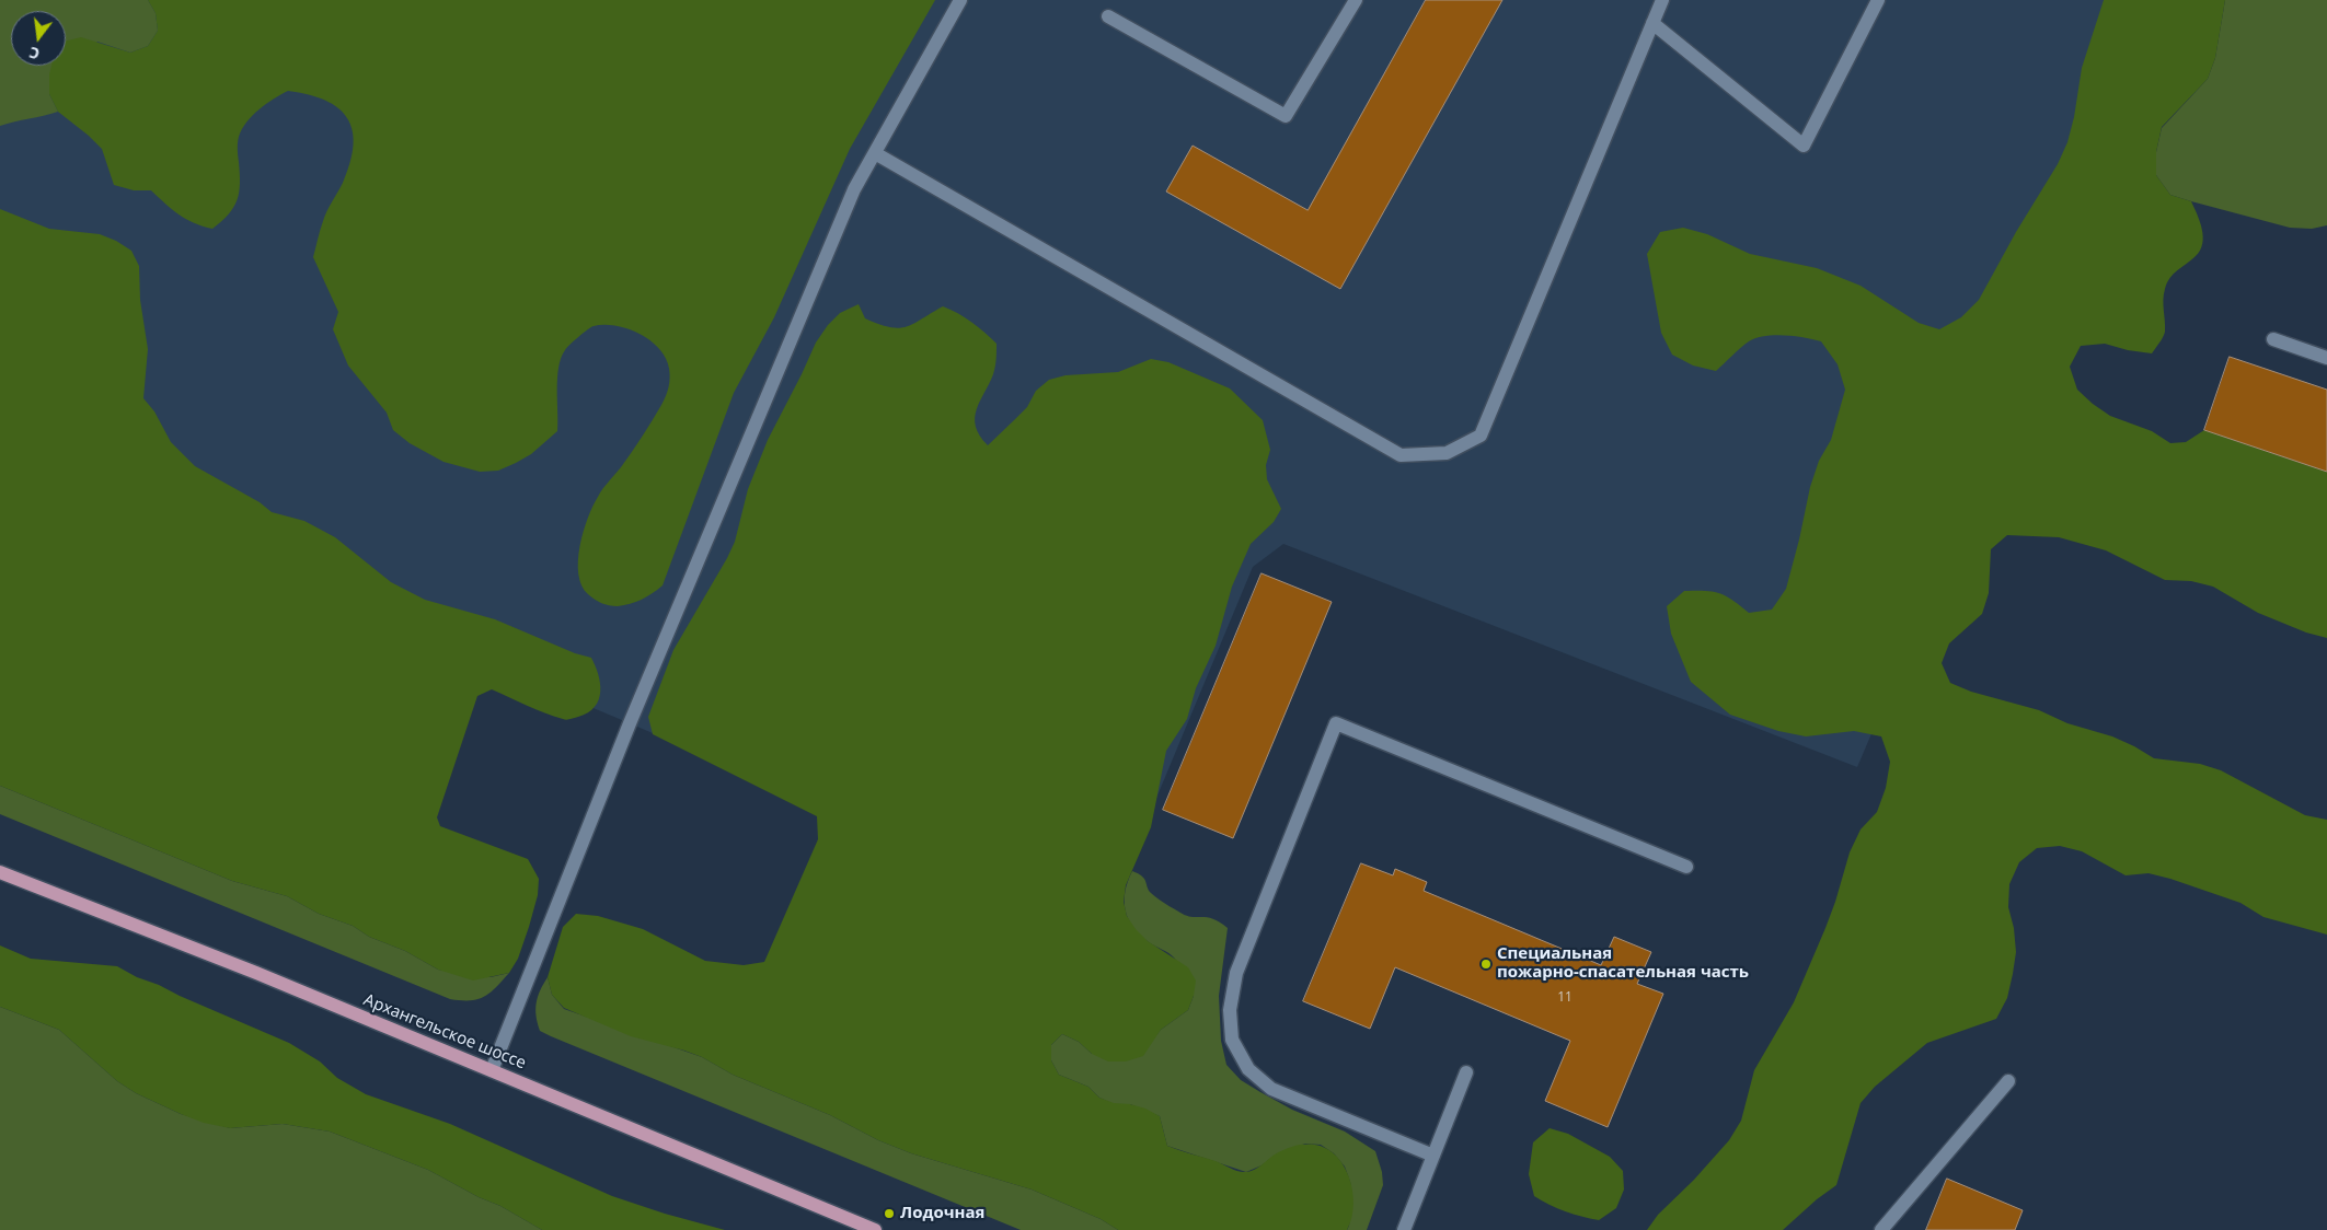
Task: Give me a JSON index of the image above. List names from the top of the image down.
{
  "streets": {
    "main road": ["Архангельское шоссе"]
  },
  "places": ["Специальная пожарно-спасательная часть", "Лодочная"],
  "house_numbers": ["11"],
  "north": "bottom"
}
